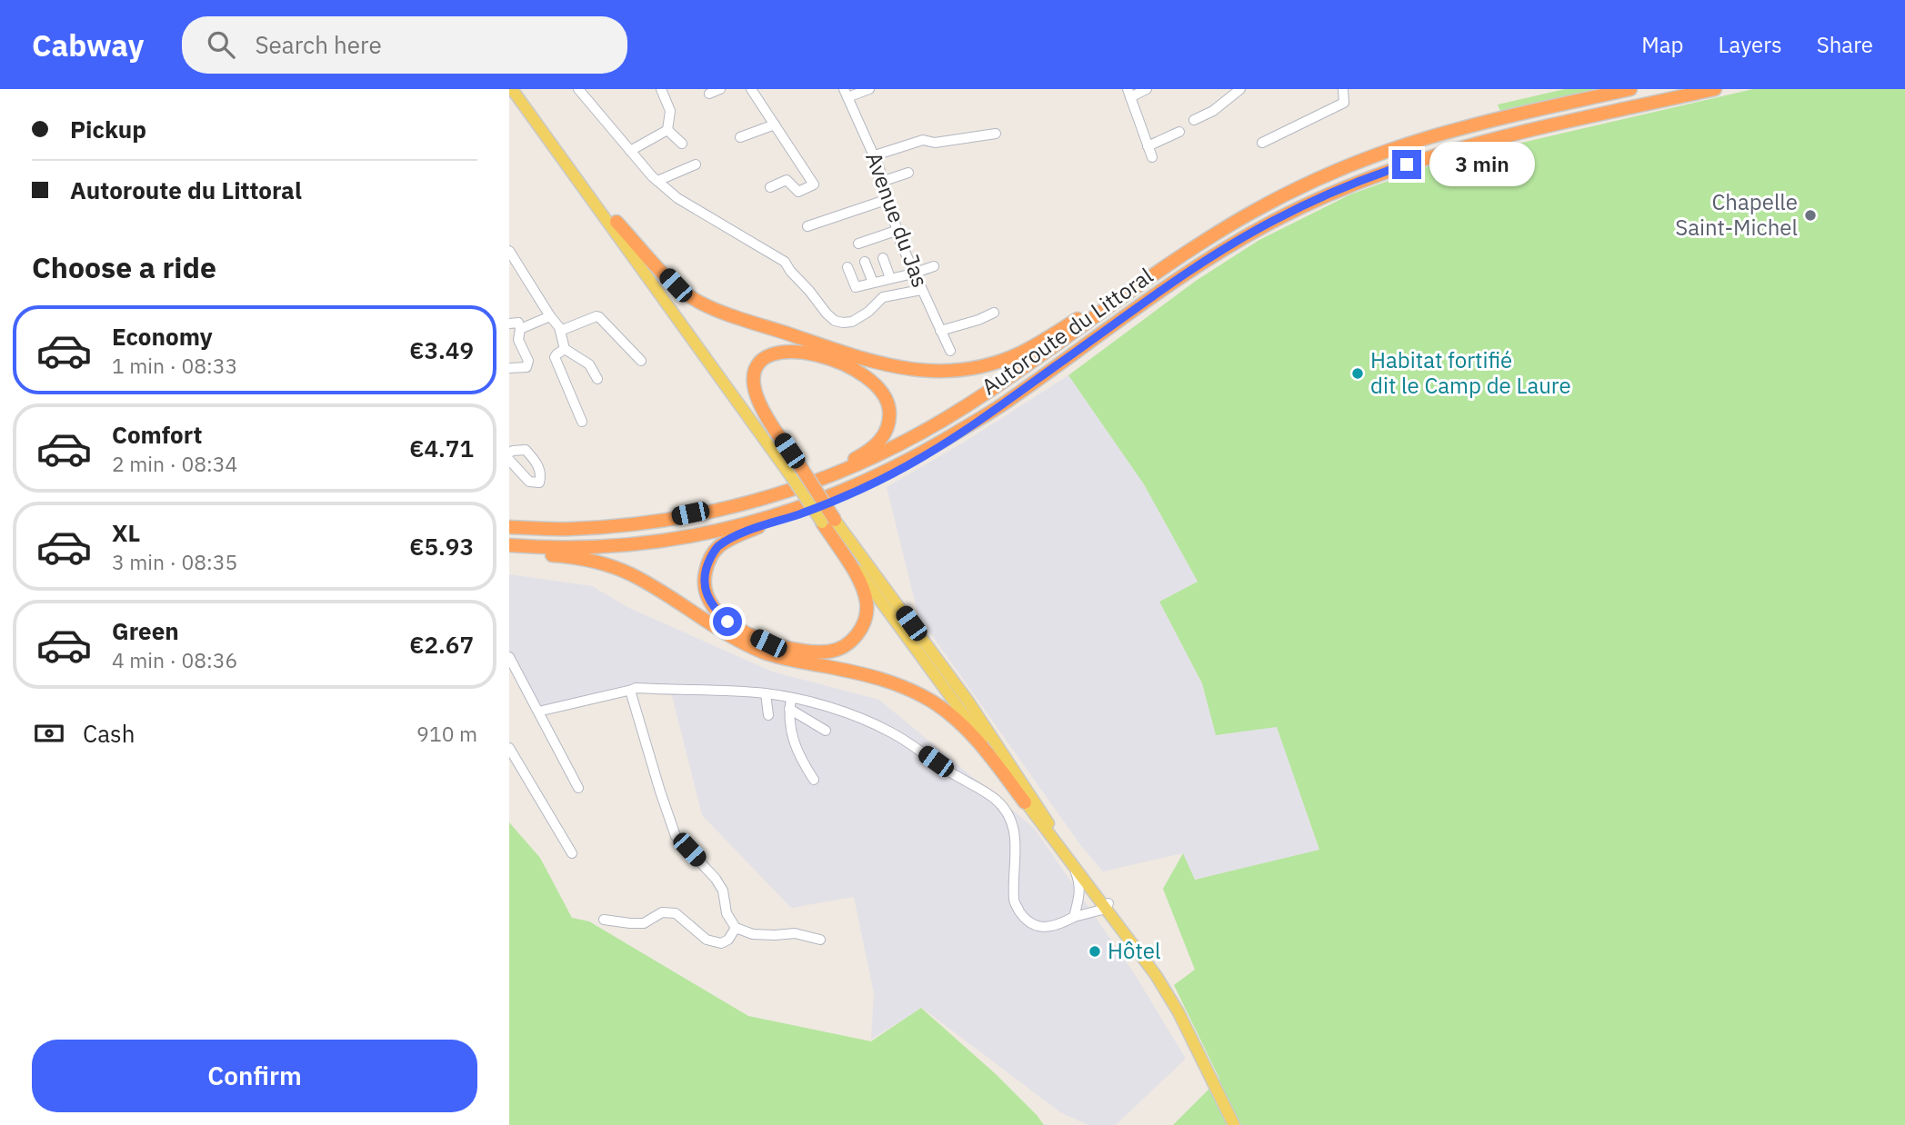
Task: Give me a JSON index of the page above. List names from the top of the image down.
{
  "streets": {
    "highway": ["Autoroute du Littoral"],
    "street": ["Avenue du Jas"]
  },
  "places": ["Chapelle Saint-Michel", "Habitat fortifié dit le Camp de Laure", "Hôtel"],
  "page": {
    "header": "Cabway",
    "search": "Search here",
    "nav": ["Map", "Layers", "Share"],
    "banner": ["Pickup", "Autoroute du Littoral"],
    "bubble": "3 min",
    "heading": "Choose a ride",
    "list": [
      {
        "name": "Economy",
        "note": "1 min · 08:33",
        "value": "€3.49"
      },
      {
        "name": "Comfort",
        "note": "2 min · 08:34",
        "value": "€4.71"
      },
      {
        "name": "XL",
        "note": "3 min · 08:35",
        "value": "€5.93"
      },
      {
        "name": "Green",
        "note": "4 min · 08:36",
        "value": "€2.67"
      }
    ],
    "pay": ["Cash", "910 m"],
    "buttons": "Confirm"
  }
}
